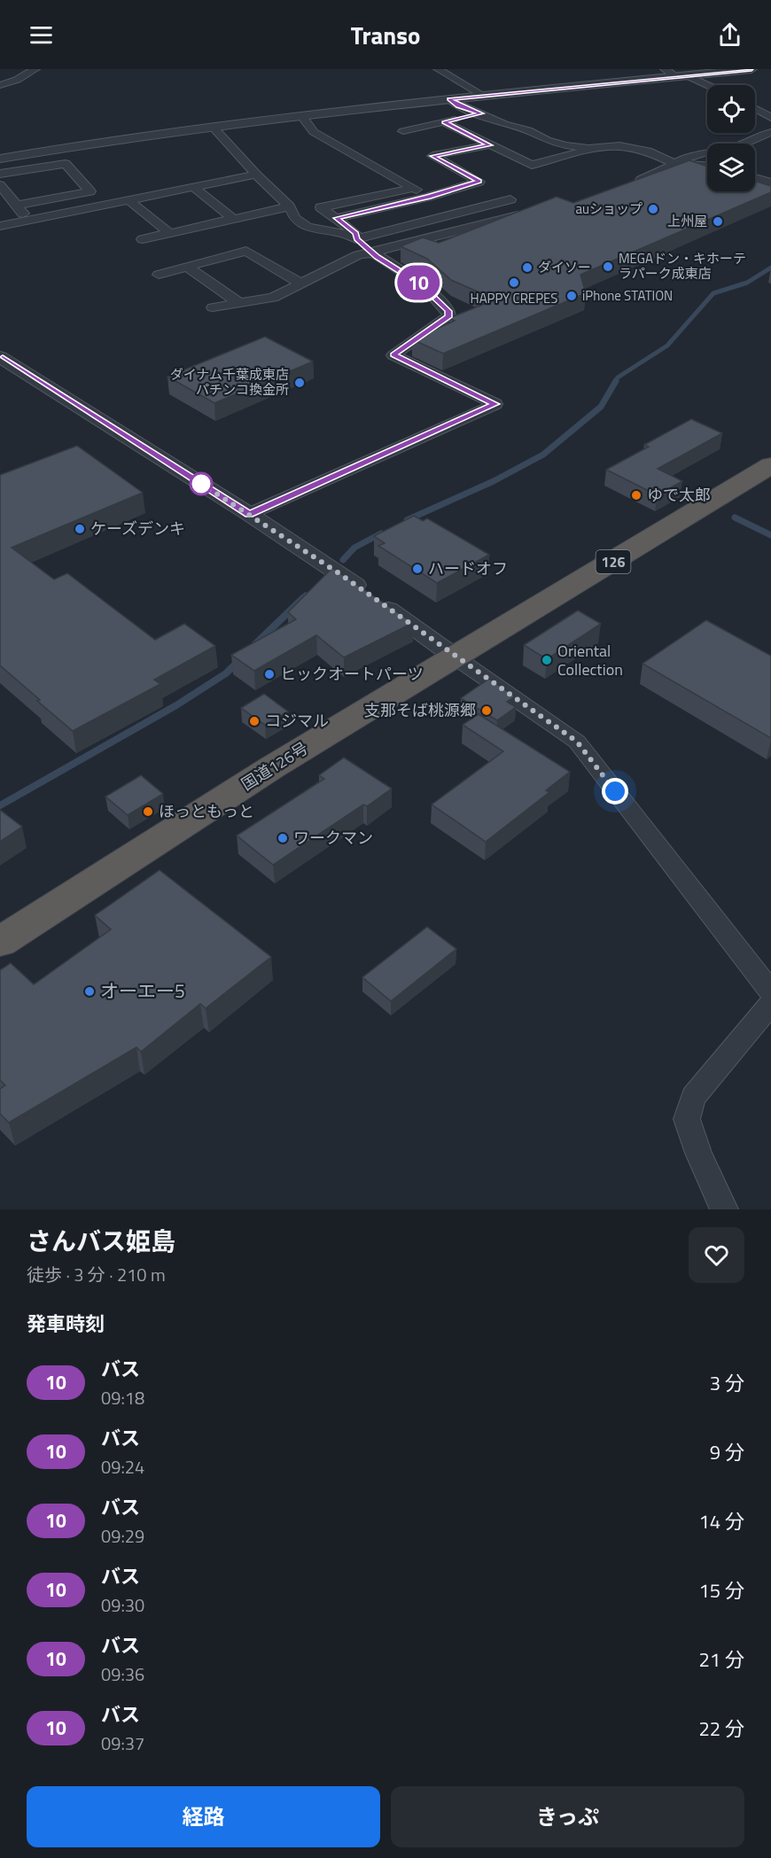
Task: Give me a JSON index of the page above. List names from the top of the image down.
{
  "streets": {
    "highway": ["126", "国道126号"]
  },
  "places": [
    "auショップ",
    "上州屋",
    "MEGAドン・キホーテ ラパーク成東店",
    "ダイソー",
    "HAPPY CREPES",
    "iPhone STATION",
    "ダイナム千葉成東店 パチンコ換金所",
    "ゆで太郎",
    "ケーズデンキ",
    "ハードオフ",
    "Oriental Collection",
    "ヒックオートパーツ",
    "支那そば桃源郷",
    "コジマル",
    "ほっともっと",
    "ワークマン",
    "オーエー5"
  ],
  "lines": ["bus line 10"],
  "page": {
    "header": "Transo",
    "on_map": "10",
    "heading": [
      ["さんバス姫島", "徒歩 · 3 分 · 210 m"],
      "発車時刻"
    ],
    "list": [
      {
        "mark": "10",
        "name": "バス",
        "note": "09:18",
        "value": "3 分"
      },
      {
        "mark": "10",
        "name": "バス",
        "note": "09:24",
        "value": "9 分"
      },
      {
        "mark": "10",
        "name": "バス",
        "note": "09:29",
        "value": "14 分"
      },
      {
        "mark": "10",
        "name": "バス",
        "note": "09:30",
        "value": "15 分"
      },
      {
        "mark": "10",
        "name": "バス",
        "note": "09:36",
        "value": "21 分"
      },
      {
        "mark": "10",
        "name": "バス",
        "note": "09:37",
        "value": "22 分"
      }
    ],
    "buttons": ["経路", "きっぷ"]
  }
}
